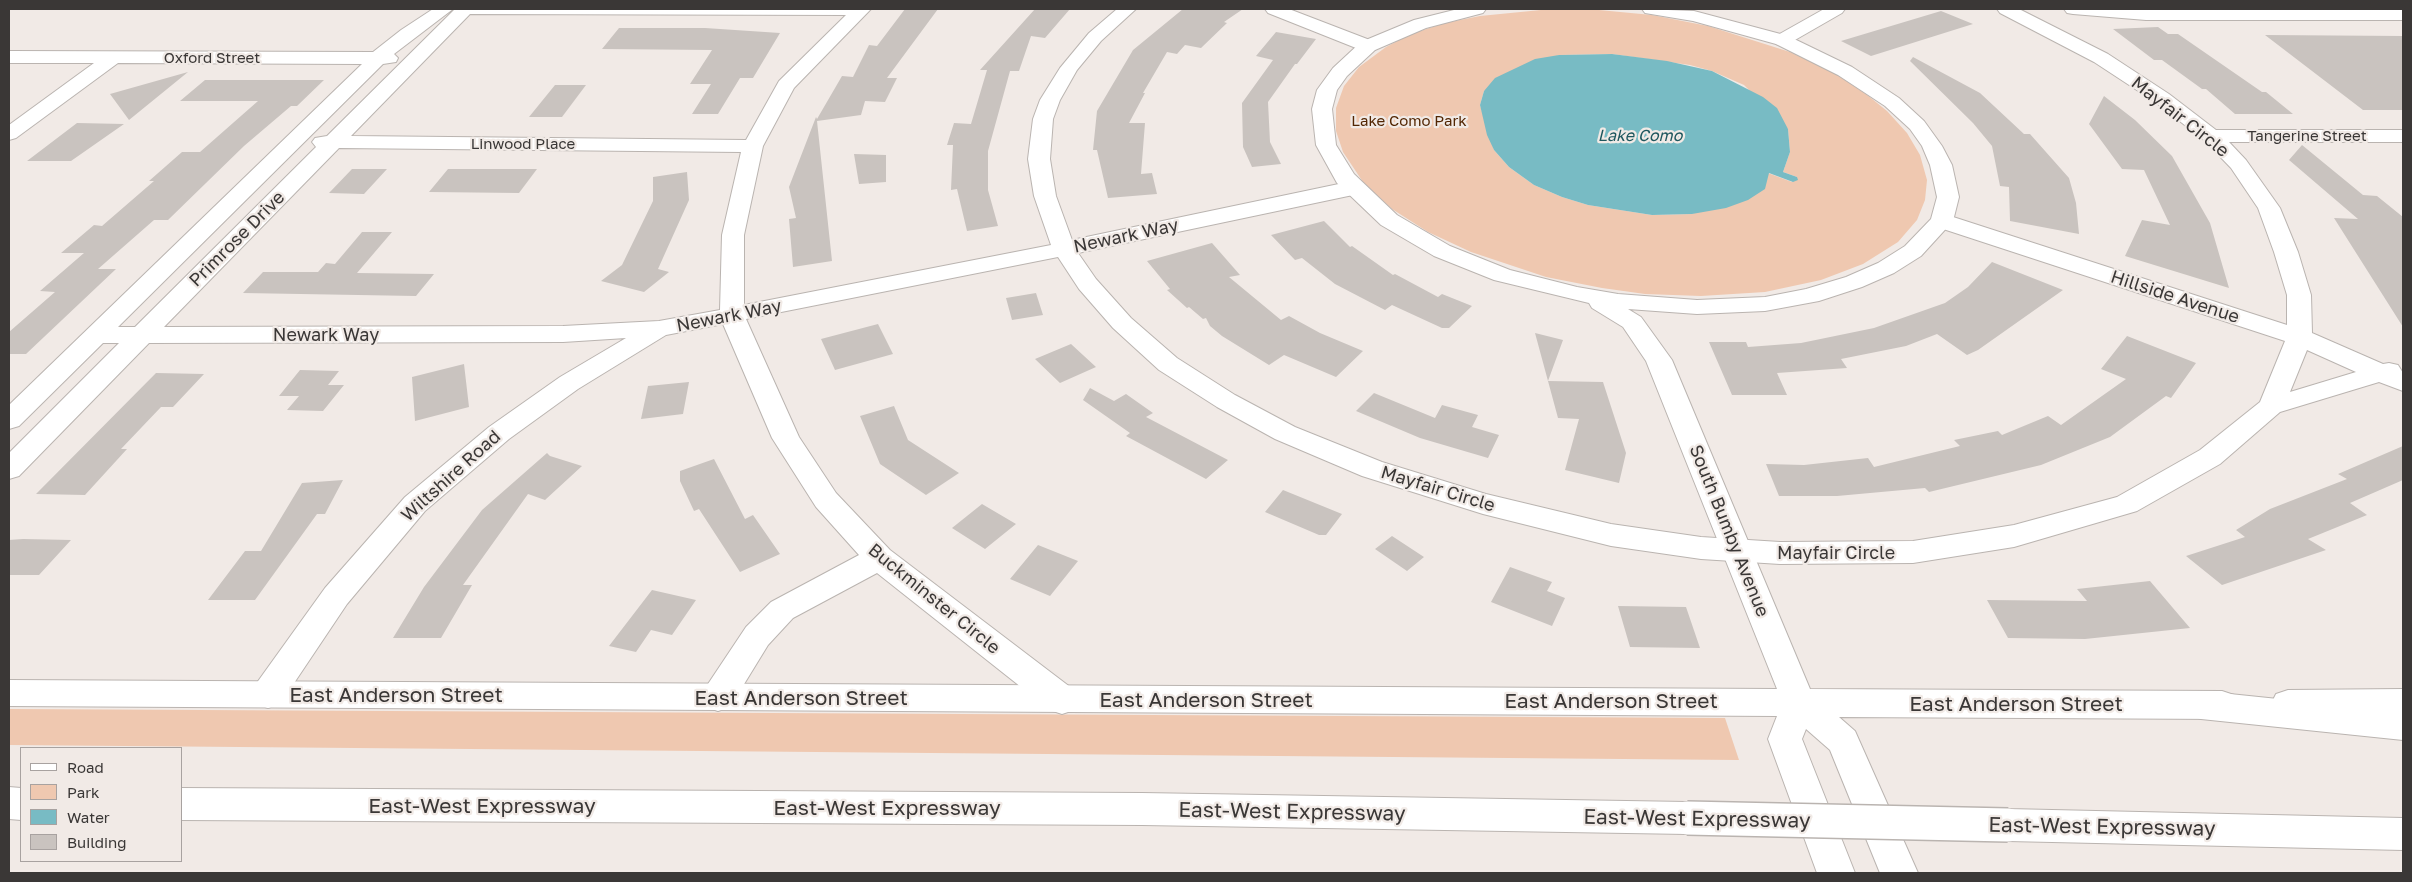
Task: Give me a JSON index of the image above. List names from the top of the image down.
{
  "streets": {
    "main road": [
      "Oxford Street",
      "Mayfair Circle",
      "Tangerine Street",
      "Linwood Place",
      "Newark Way",
      "Primrose Drive",
      "Hillside Avenue",
      "Wiltshire Road",
      "South Bumby Avenue",
      "Buckminster Circle",
      "East Anderson Street",
      "East-West Expressway"
    ]
  },
  "crossings": [
    ["Oxford Street", "Primrose Drive"],
    ["Mayfair Circle", "Tangerine Street"],
    ["Mayfair Circle", "Newark Way"],
    ["Mayfair Circle", "Hillside Avenue"],
    ["Mayfair Circle", "South Bumby Avenue"],
    ["Linwood Place", "Primrose Drive"],
    ["Linwood Place", "Buckminster Circle"],
    ["Newark Way", "Primrose Drive"],
    ["Newark Way", "Wiltshire Road"],
    ["Newark Way", "Buckminster Circle"],
    ["Wiltshire Road", "East Anderson Street"],
    ["South Bumby Avenue", "East Anderson Street"],
    ["Buckminster Circle", "East Anderson Street"]
  ],
  "water": ["Lake Como"],
  "parks": ["Lake Como Park"],
  "legend": [
    "Road",
    "Park",
    "Water",
    "Building"
  ]
}
